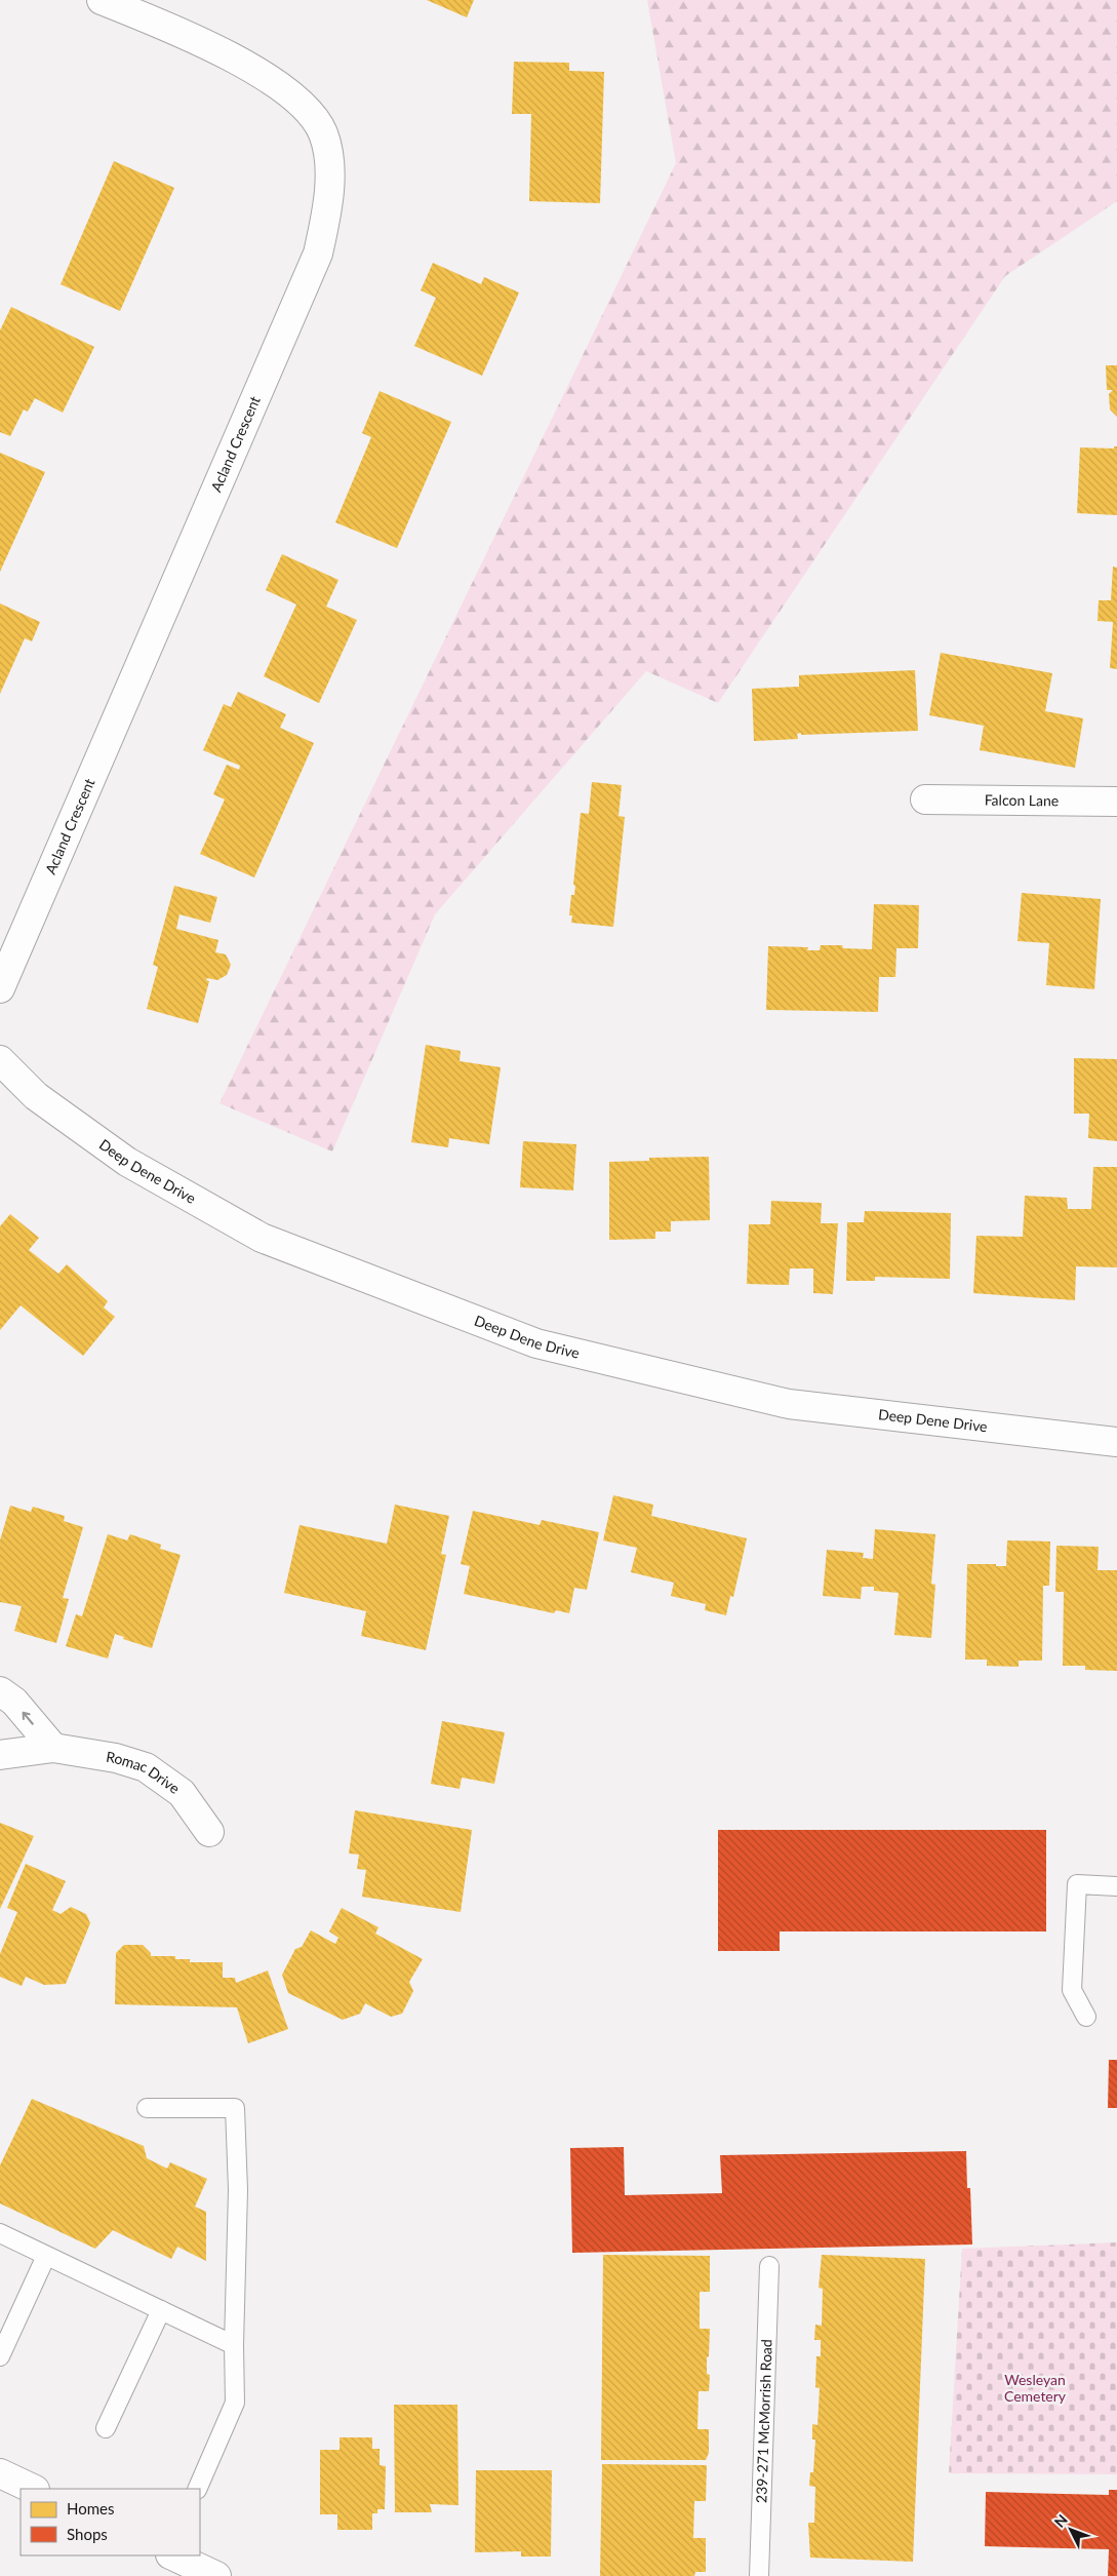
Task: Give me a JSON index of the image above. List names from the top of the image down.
{
  "streets": {
    "street": [
      "Acland Crescent",
      "Falcon Lane",
      "Deep Dene Drive",
      "Romac Drive"
    ],
    "lane": ["239-271 McMorrish Road"]
  },
  "parks": ["Wesleyan Cemetery"],
  "legend": ["Homes", "Shops"],
  "north": "top left"
}
